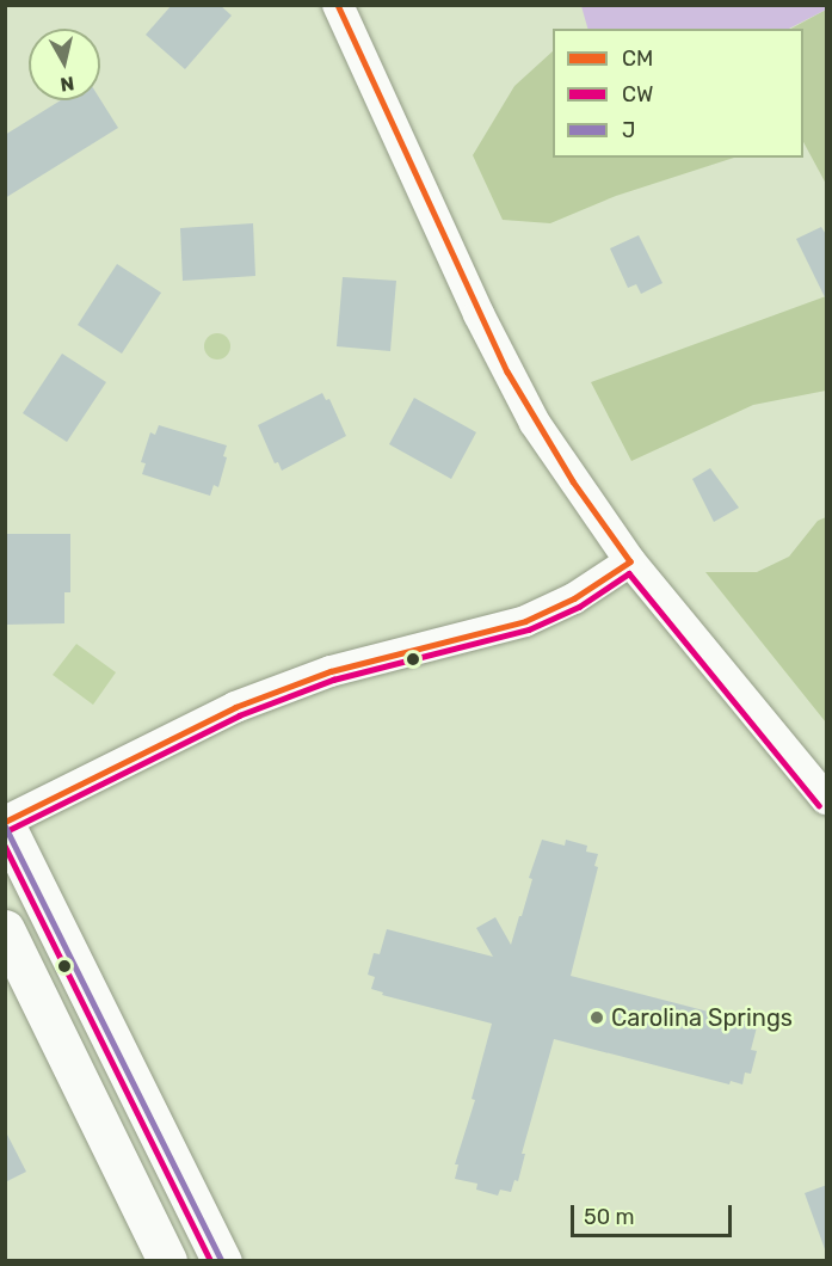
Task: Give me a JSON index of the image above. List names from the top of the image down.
{
  "places": ["Carolina Springs"],
  "lines": ["transit line CM", "transit line CW", "transit line J"],
  "legend": ["CM", "CW", "J"],
  "scale_bar": "50 m",
  "north": "bottom"
}
